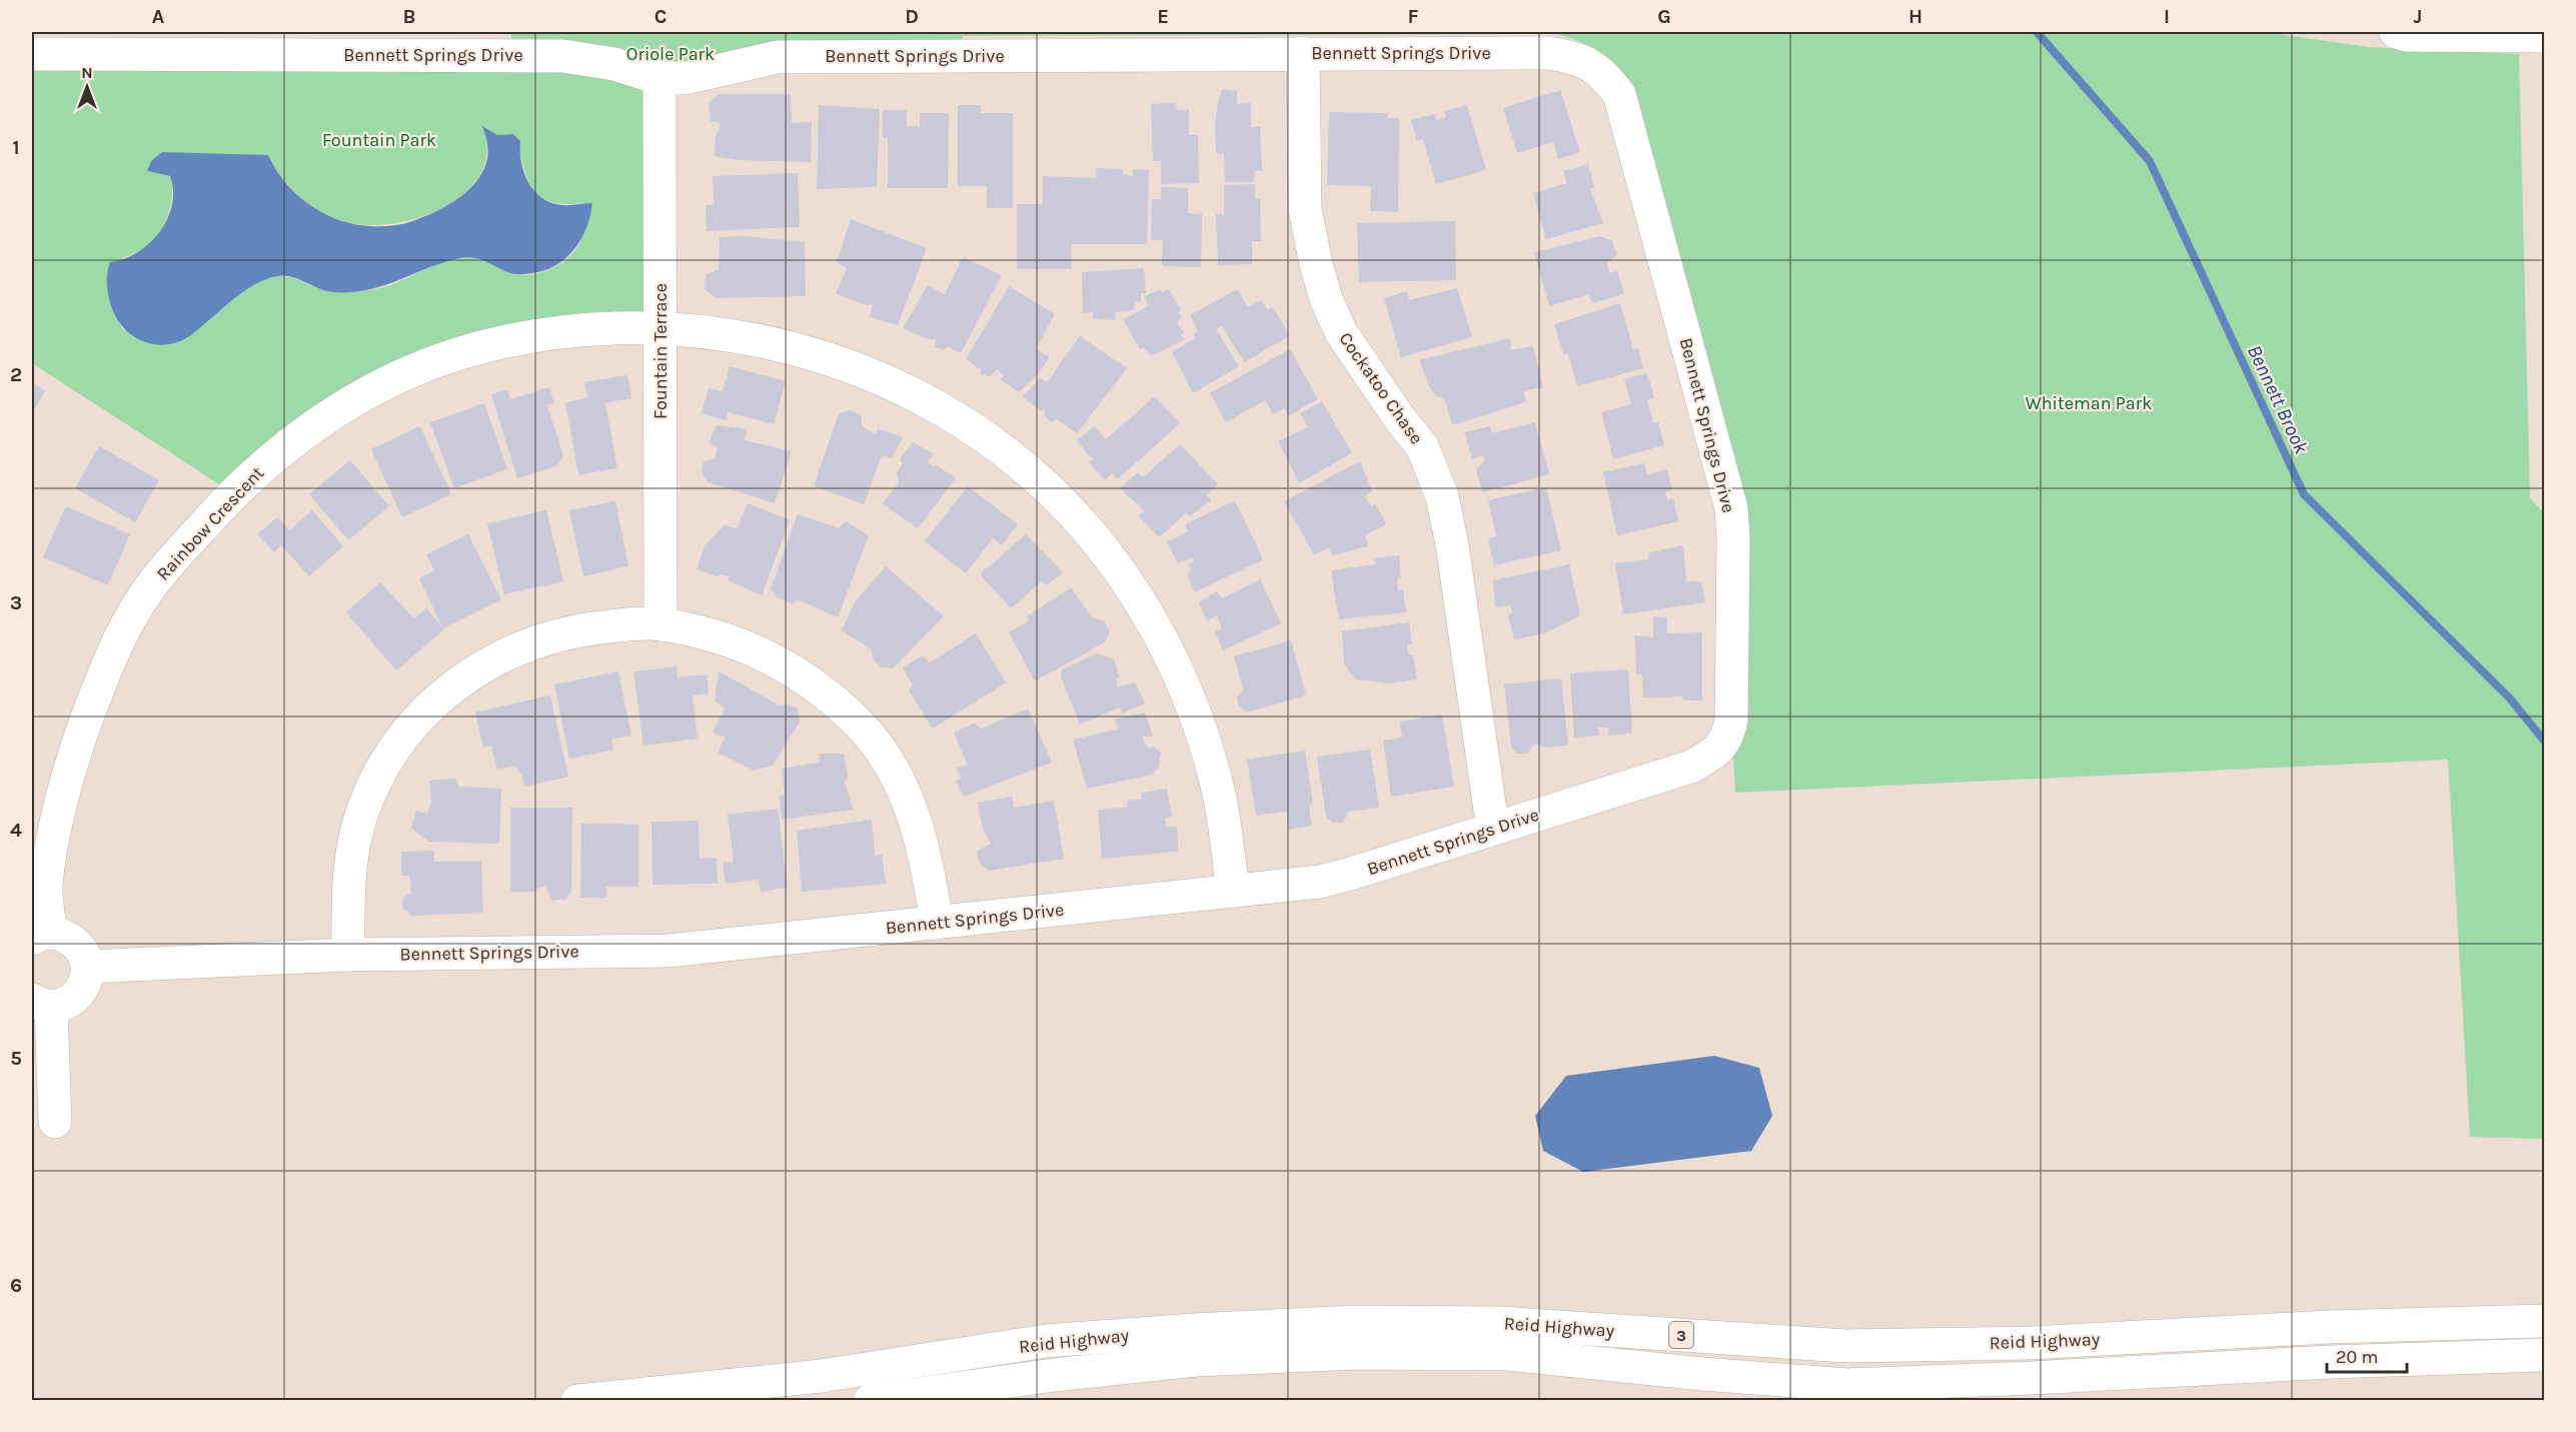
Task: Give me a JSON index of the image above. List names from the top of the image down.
{
  "streets": {
    "main road": [
      "Bennett Springs Drive",
      "Fountain Terrace",
      "Cockatoo Chase",
      "Rainbow Crescent",
      "Reid Highway",
      "3"
    ]
  },
  "crossings": [
    ["Bennett Springs Drive", "Fountain Terrace"],
    ["Bennett Springs Drive", "Cockatoo Chase"],
    ["Bennett Springs Drive", "Rainbow Crescent"],
    ["Fountain Terrace", "Rainbow Crescent"]
  ],
  "water": ["Bennett Brook"],
  "parks": ["Oriole Park", "Fountain Park", "Whiteman Park"],
  "scale_bar": "20 m",
  "north": "top",
  "grid": {
    "columns": [
      "A",
      "B",
      "C",
      "D",
      "E",
      "F",
      "G",
      "H",
      "I",
      "J"
    ],
    "rows": [
      "1",
      "2",
      "3",
      "4",
      "5",
      "6"
    ]
  }
}
